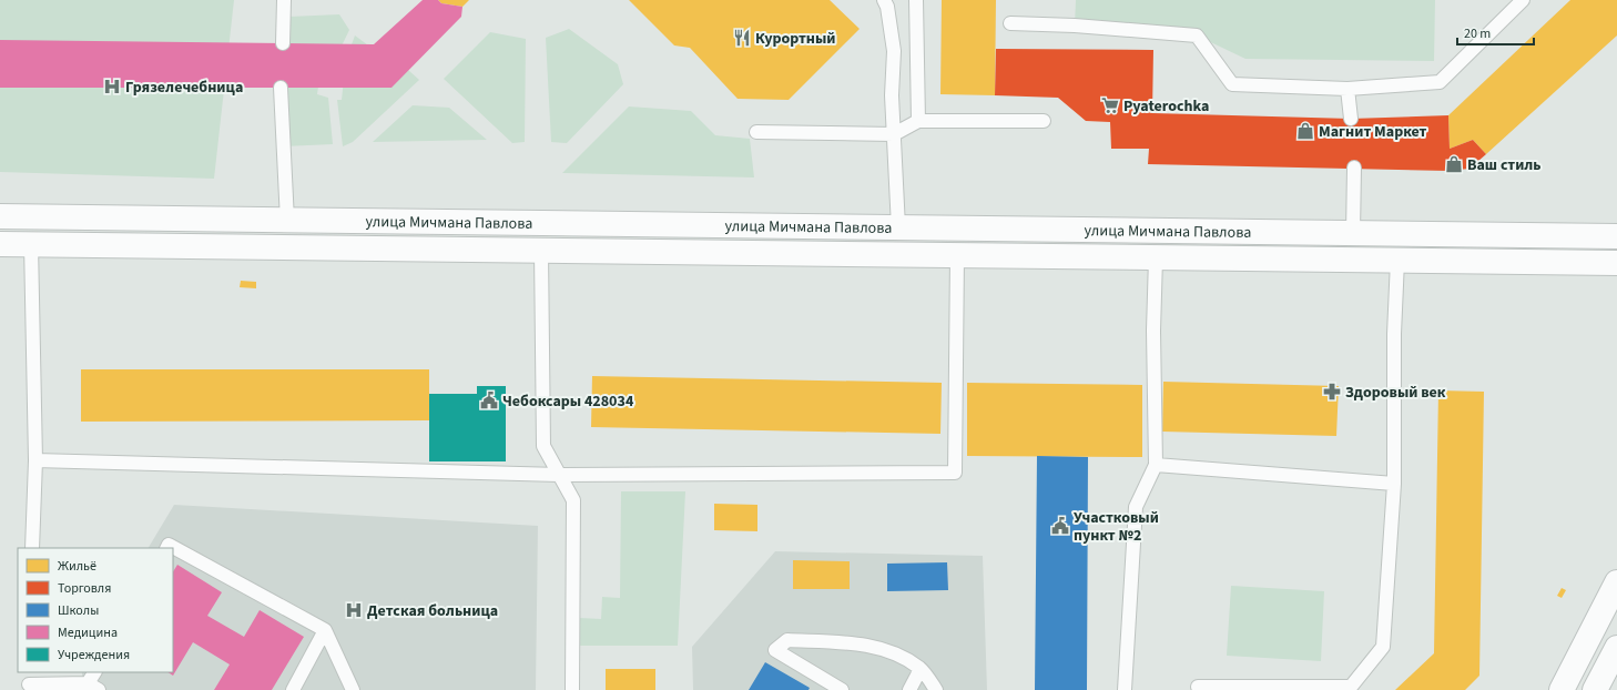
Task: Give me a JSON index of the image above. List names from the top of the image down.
{
  "streets": {
    "main road": ["улица Мичмана Павлова"]
  },
  "places": {
    "restaurant": ["Курортный"],
    "hospital": ["Грязелечебница", "Детская больница"],
    "supermarket": ["Pyaterochka"],
    "shop": ["Магнит Маркет", "Ваш стиль"],
    "pharmacy": ["Здоровый век"],
    "public building": ["Чебоксары 428034", "Участковый пункт №2"]
  },
  "legend": [
    "Жильё",
    "Торговля",
    "Школы",
    "Медицина",
    "Учреждения"
  ],
  "scale_bar": "20 m"
}
